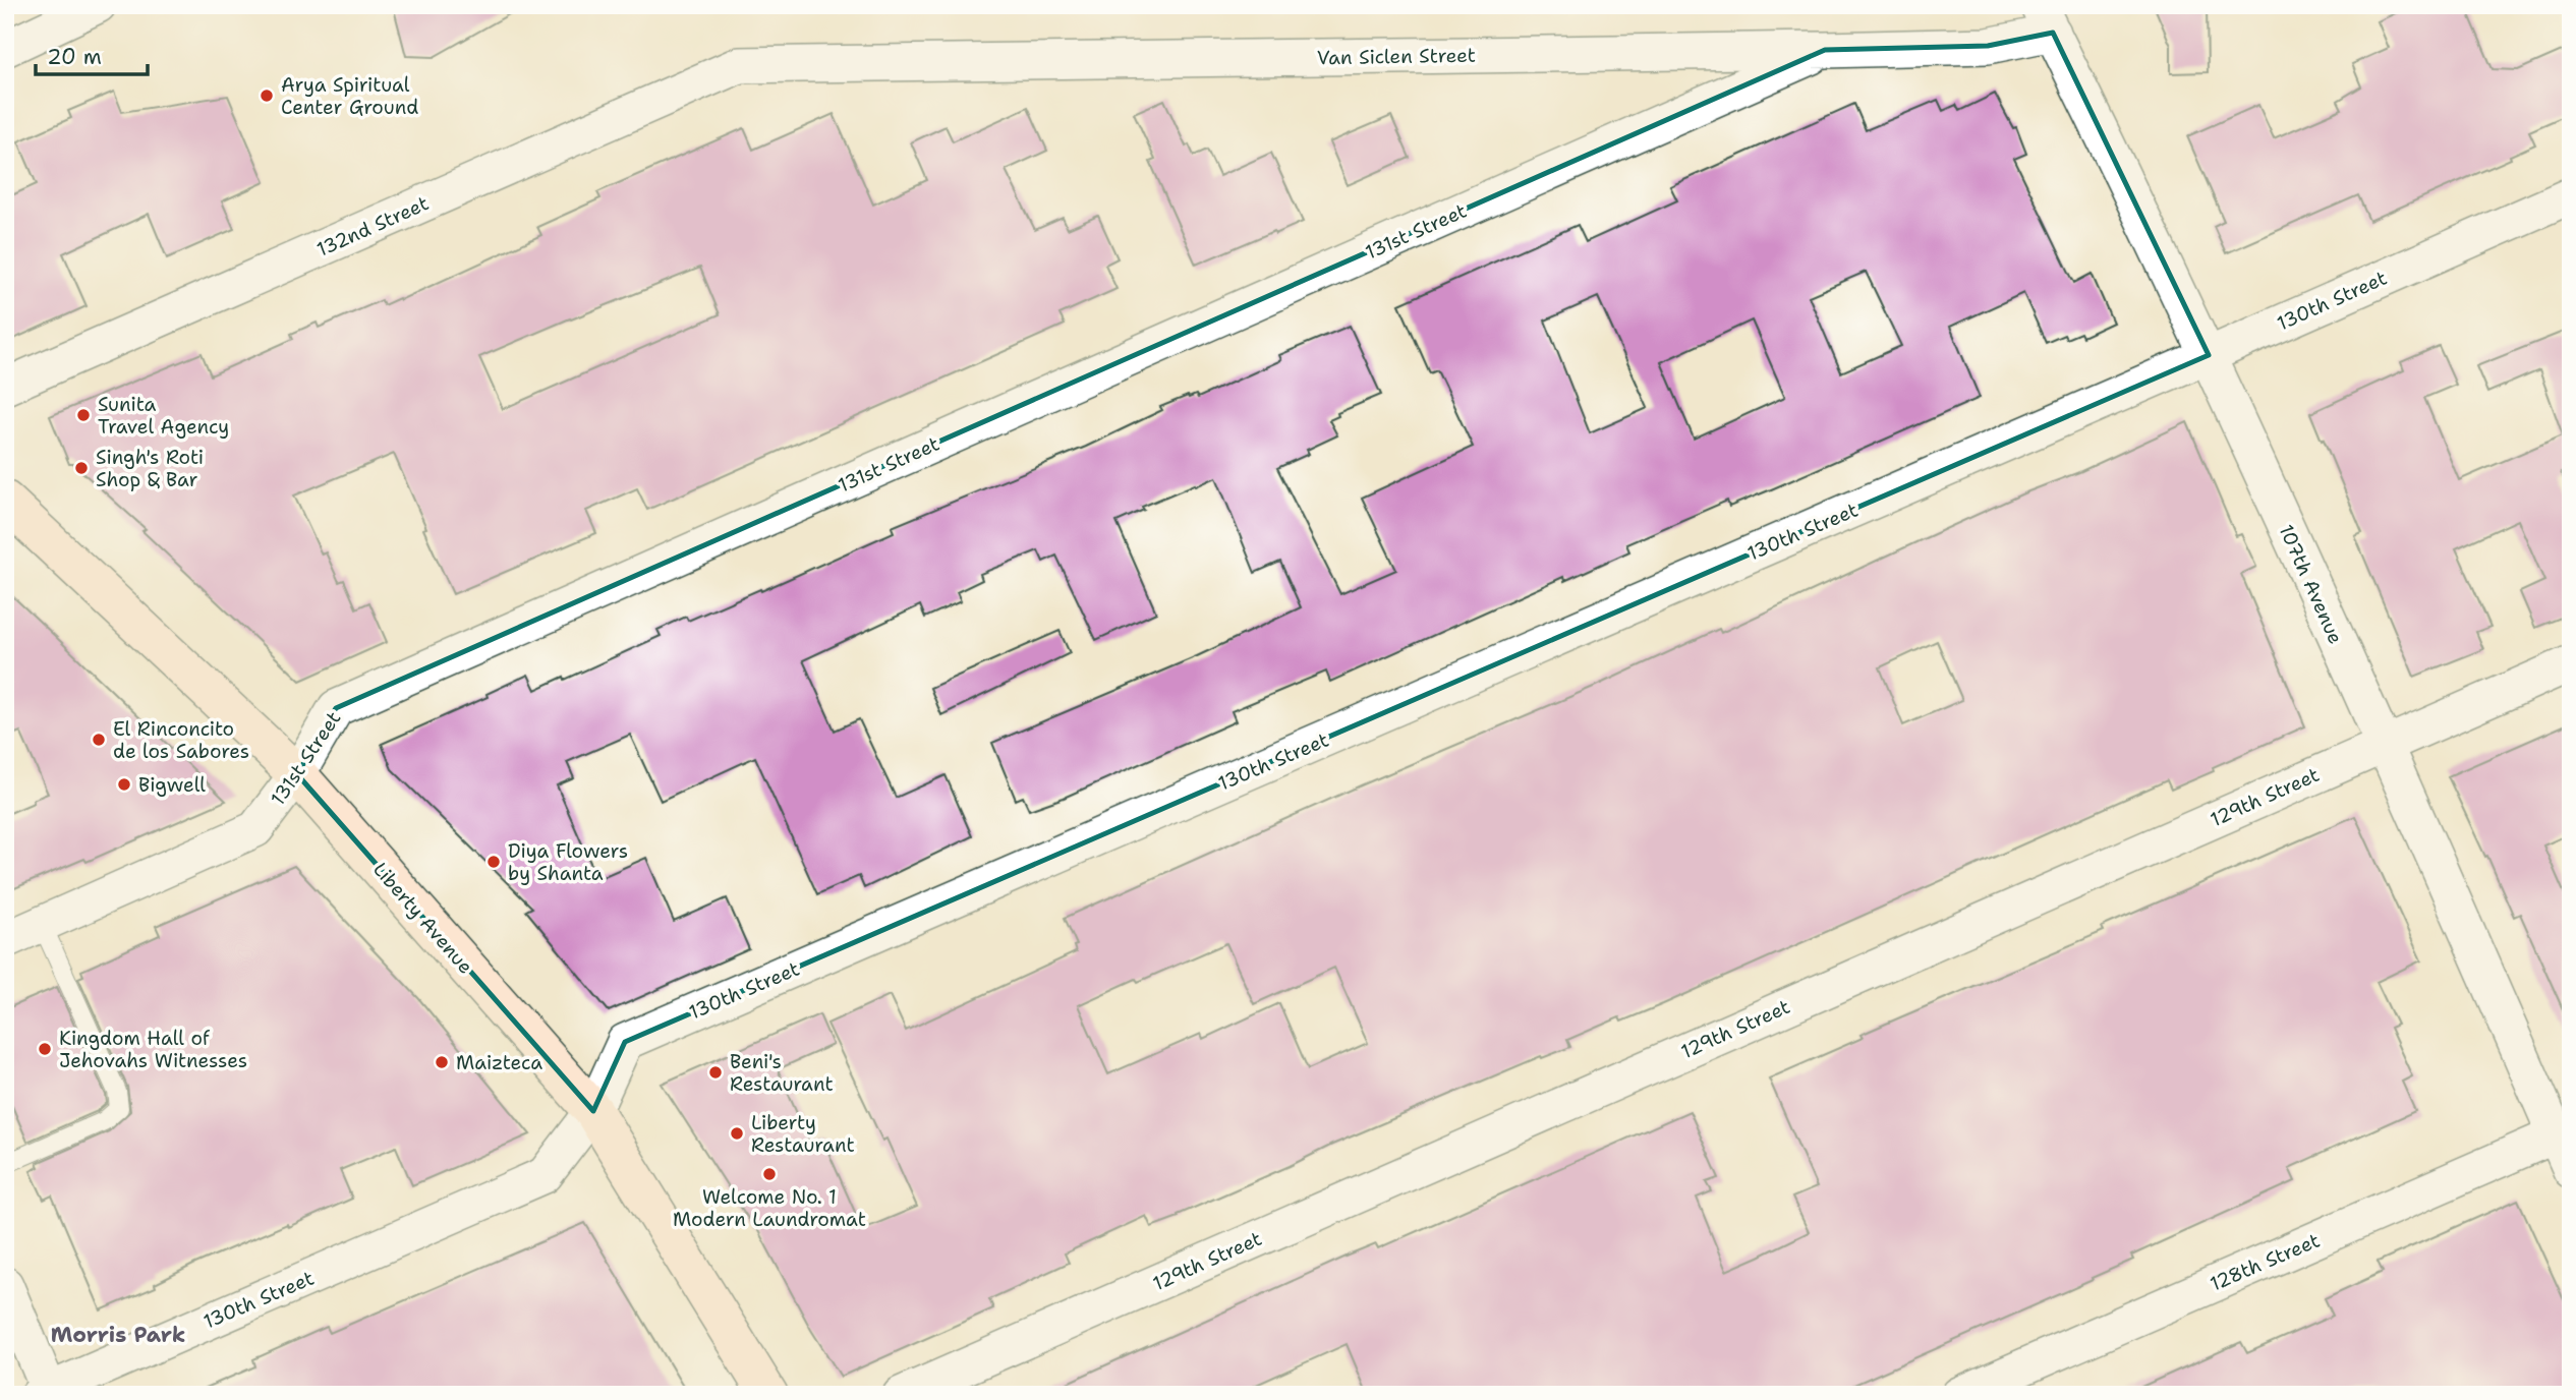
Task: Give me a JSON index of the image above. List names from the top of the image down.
{
  "streets": {
    "street": [
      "Van Siclen Street",
      "132nd Street",
      "131st Street",
      "130th Street",
      "107th Avenue",
      "129th Street",
      "Liberty Avenue",
      "128th Street"
    ]
  },
  "crossings": [
    ["Van Siclen Street", "132nd Street"],
    ["Van Siclen Street", "131st Street"],
    ["Van Siclen Street", "107th Avenue"],
    ["131st Street", "Liberty Avenue"],
    ["130th Street", "107th Avenue"],
    ["130th Street", "Liberty Avenue"],
    ["107th Avenue", "129th Street"],
    ["107th Avenue", "128th Street"]
  ],
  "districts": ["Morris Park"],
  "places": [
    "Arya Spiritual Center Ground",
    "Sunita Travel Agency",
    "Singh's Roti Shop & Bar",
    "El Rinconcito de los Sabores",
    "Bigwell",
    "Diya Flowers by Shanta",
    "Kingdom Hall of Jehovahs Witnesses",
    "Maizteca",
    "Beni's Restaurant",
    "Liberty Restaurant",
    "Welcome No. 1 Modern Laundromat"
  ],
  "scale_bar": "20 m"
}
